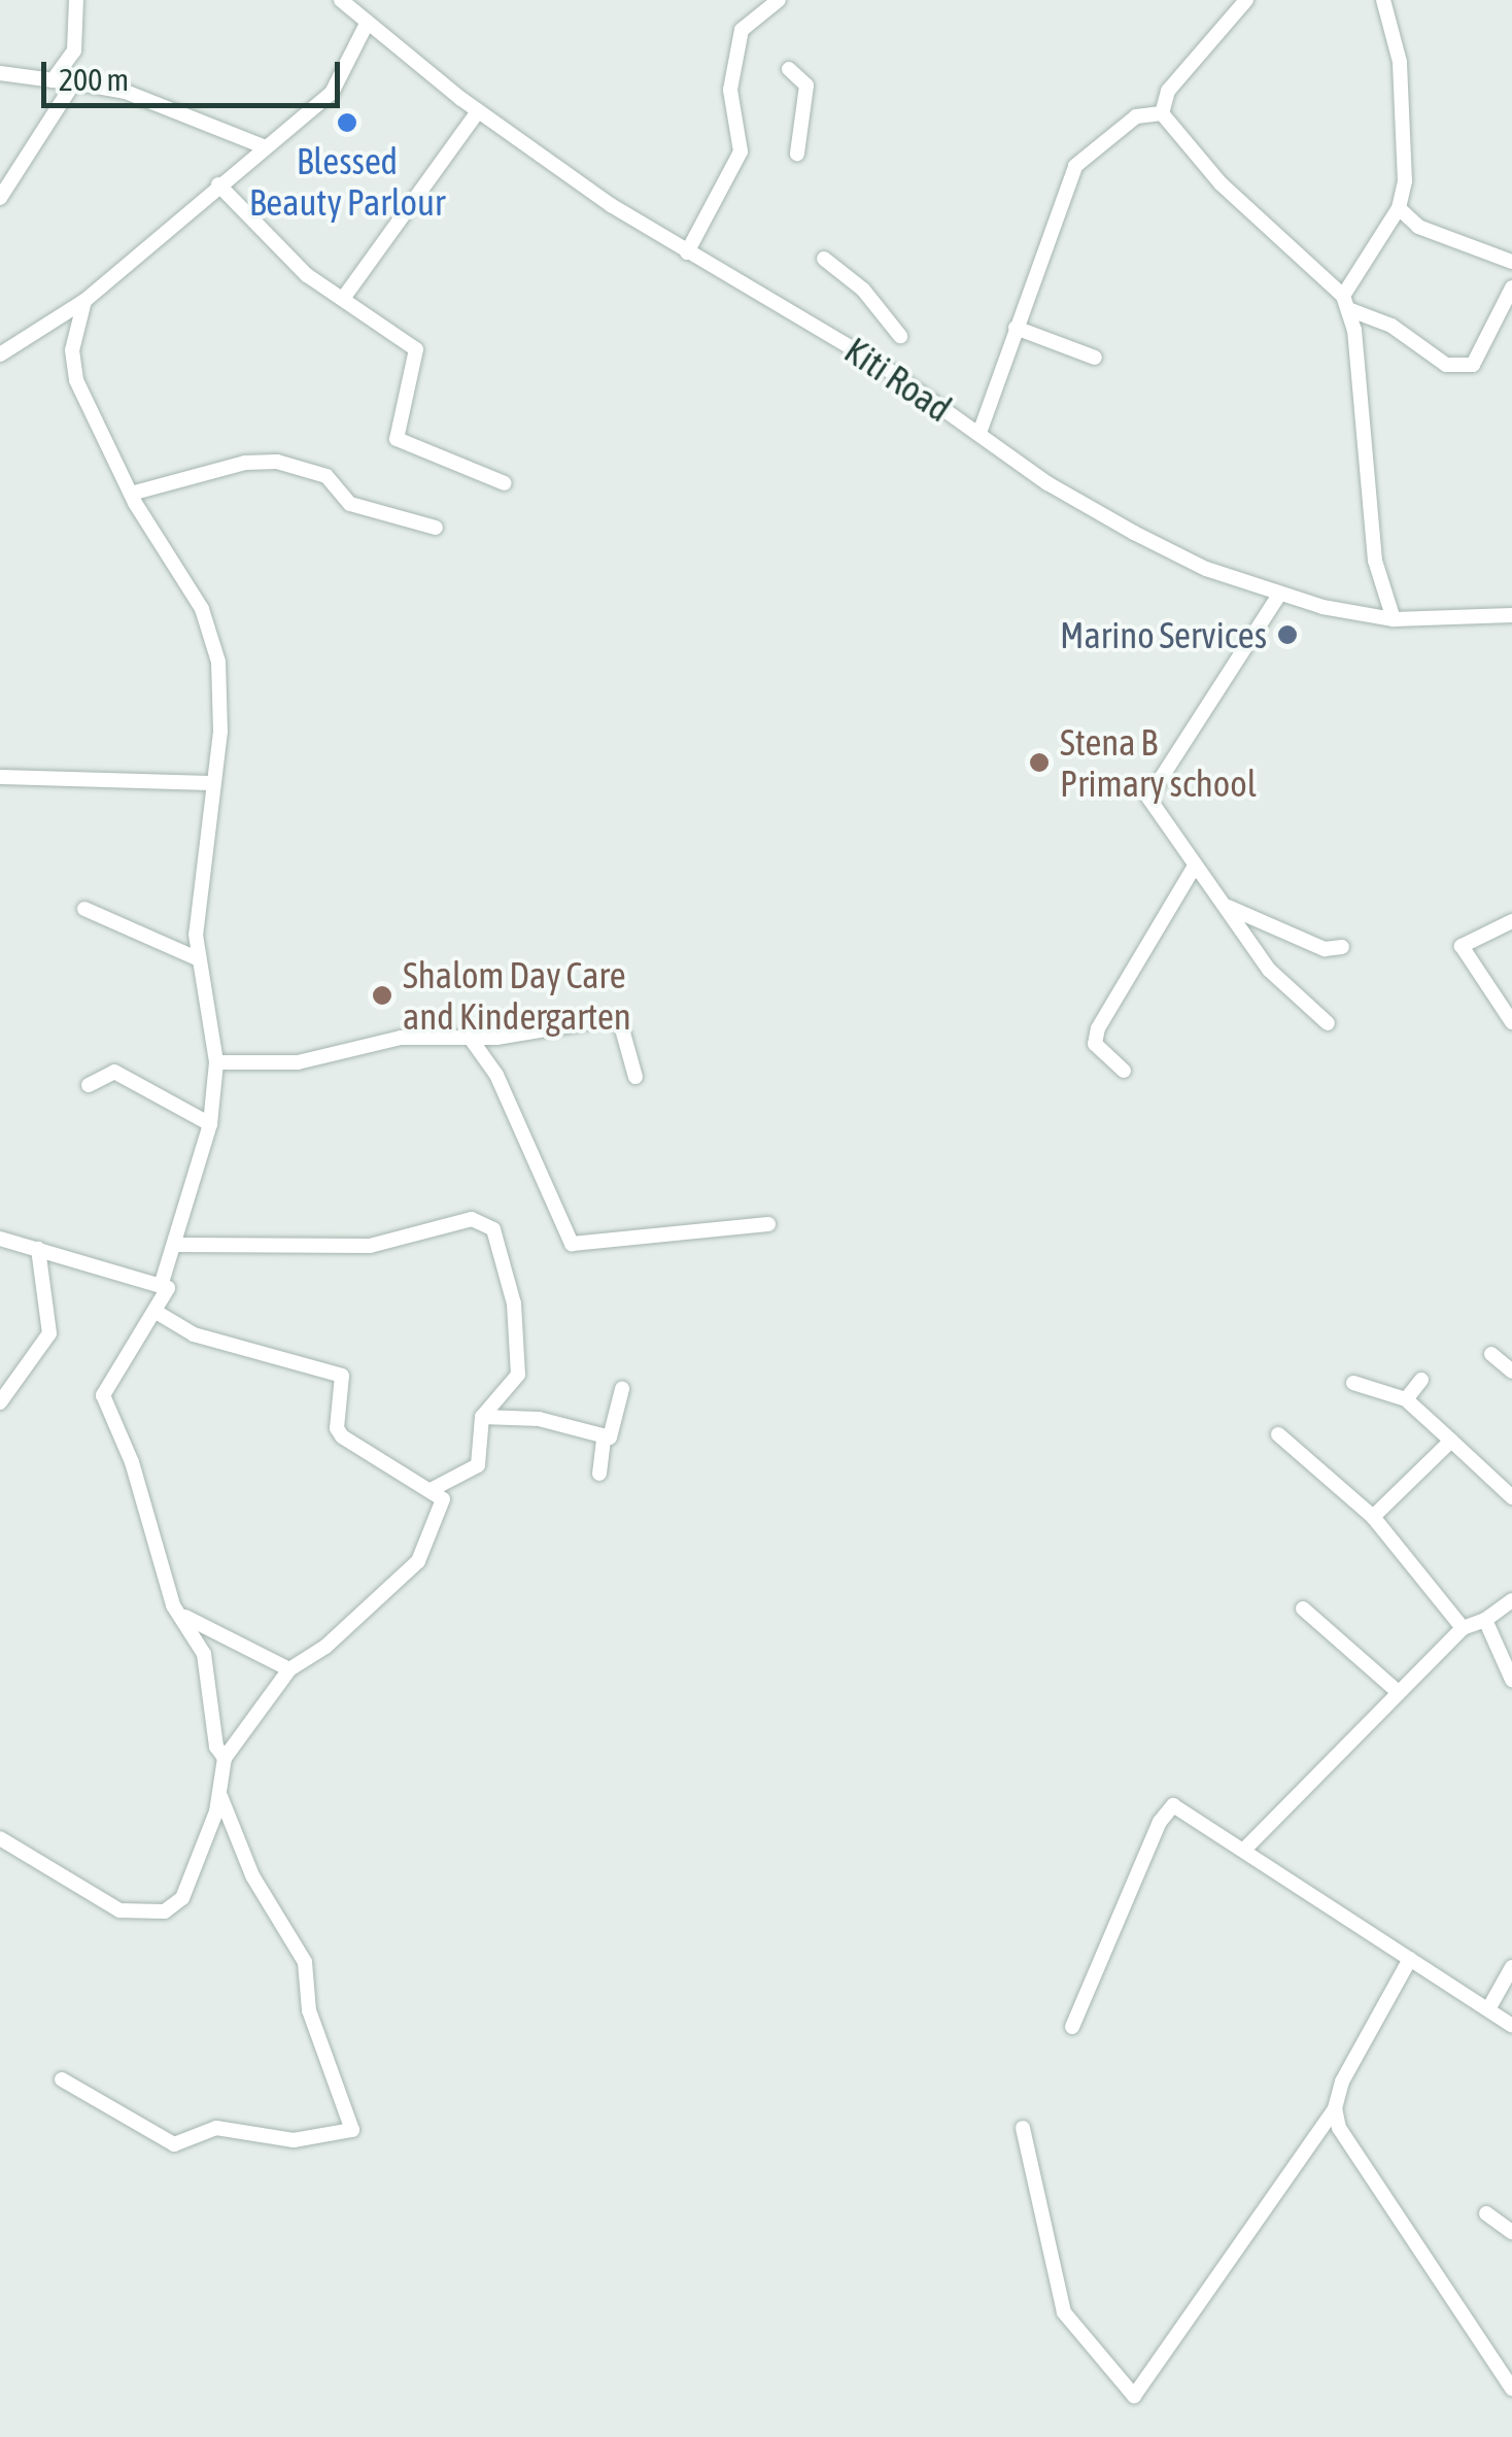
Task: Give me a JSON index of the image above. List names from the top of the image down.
{
  "streets": {
    "street": ["Kiti Road"]
  },
  "places": [
    "Blessed Beauty Parlour",
    "Marino Services",
    "Stena B Primary school",
    "Shalom Day Care and Kindergarten"
  ],
  "scale_bar": "200 m"
}
